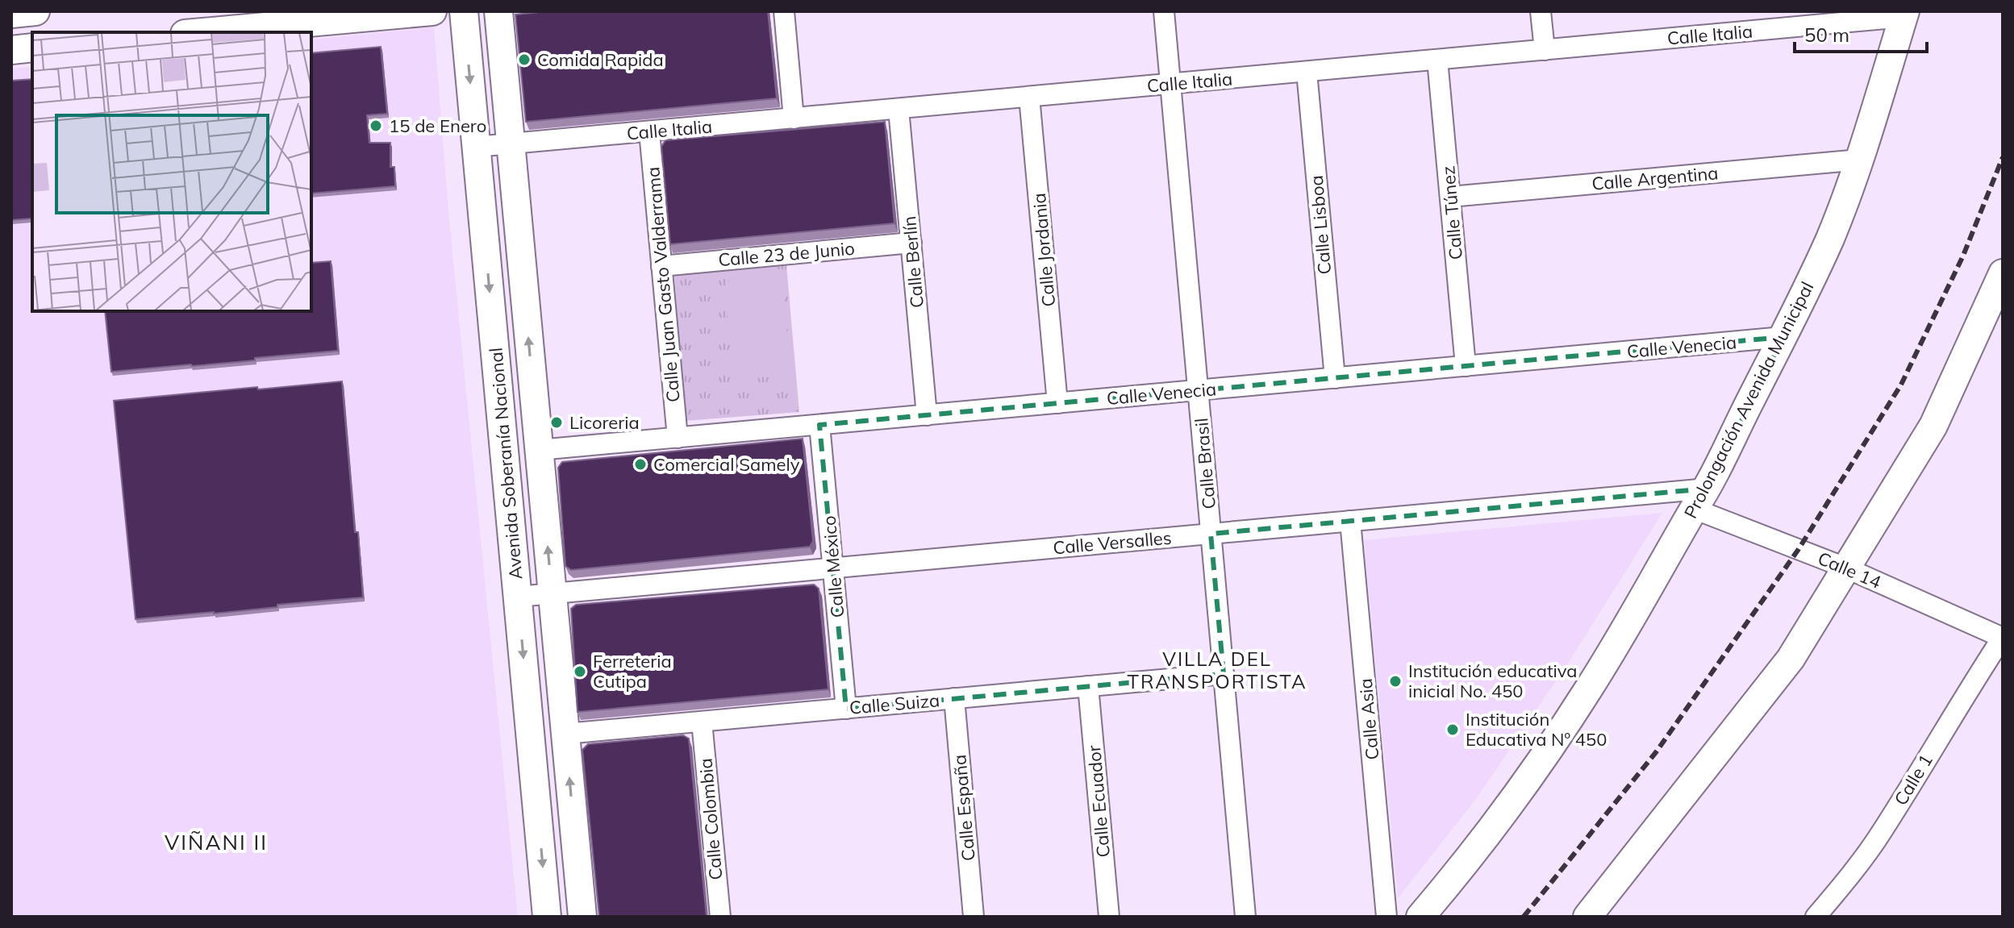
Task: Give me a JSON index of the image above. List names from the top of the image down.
{
  "streets": {
    "street": [
      "Calle Italia",
      "Calle Argentina",
      "Calle Túnez",
      "Calle Lisboa",
      "Calle Jordania",
      "Calle 23 de Junio",
      "Calle Berlín",
      "Calle Juan Gasto Valderrama",
      "Calle Venecia",
      "Prolongación Avenida Municipal",
      "Avenida Soberanía Nacional",
      "Calle Brasil",
      "Calle Versalles",
      "Calle México",
      "Calle 14",
      "Calle Suiza",
      "Calle Asia",
      "Calle 1",
      "Calle Ecuador",
      "Calle España",
      "Calle Colombia"
    ]
  },
  "crossings": [
    ["Calle Italia", "Calle Túnez"],
    ["Calle Italia", "Calle Lisboa"],
    ["Calle Italia", "Calle Jordania"],
    ["Calle Italia", "Calle Berlín"],
    ["Calle Italia", "Calle Juan Gasto Valderrama"],
    ["Calle Italia", "Prolongación Avenida Municipal"],
    ["Calle Italia", "Avenida Soberanía Nacional"],
    ["Calle Italia", "Calle Brasil"],
    ["Calle Argentina", "Calle Túnez"],
    ["Calle Argentina", "Prolongación Avenida Municipal"],
    ["Calle Túnez", "Calle Venecia"],
    ["Calle Lisboa", "Calle Venecia"],
    ["Calle Jordania", "Calle Venecia"],
    ["Calle 23 de Junio", "Calle Berlín"],
    ["Calle 23 de Junio", "Calle Juan Gasto Valderrama"],
    ["Calle Berlín", "Calle Venecia"],
    ["Calle Juan Gasto Valderrama", "Calle Venecia"],
    ["Calle Venecia", "Prolongación Avenida Municipal"],
    ["Calle Venecia", "Avenida Soberanía Nacional"],
    ["Calle Venecia", "Calle Brasil"],
    ["Calle Venecia", "Calle México"],
    ["Prolongación Avenida Municipal", "Calle Versalles"],
    ["Prolongación Avenida Municipal", "Calle 14"],
    ["Avenida Soberanía Nacional", "Calle Versalles"],
    ["Avenida Soberanía Nacional", "Calle Suiza"],
    ["Calle Brasil", "Calle Versalles"],
    ["Calle Brasil", "Calle Suiza"],
    ["Calle Versalles", "Calle México"],
    ["Calle Versalles", "Calle 14"],
    ["Calle Versalles", "Calle Asia"],
    ["Calle México", "Calle Suiza"],
    ["Calle 14", "Calle 1"],
    ["Calle Suiza", "Calle Ecuador"],
    ["Calle Suiza", "Calle España"],
    ["Calle Suiza", "Calle Colombia"]
  ],
  "districts": ["VILLA DEL TRANSPORTISTA", "VIÑANI II"],
  "places": [
    "Comida Rapida",
    "15 de Enero",
    "Licoreria",
    "Comercial Samely",
    "Ferreteria Cutipa",
    "Institución educativa inicial No. 450",
    "Institución Educativa Nº 450"
  ],
  "scale_bar": "50 m"
}
